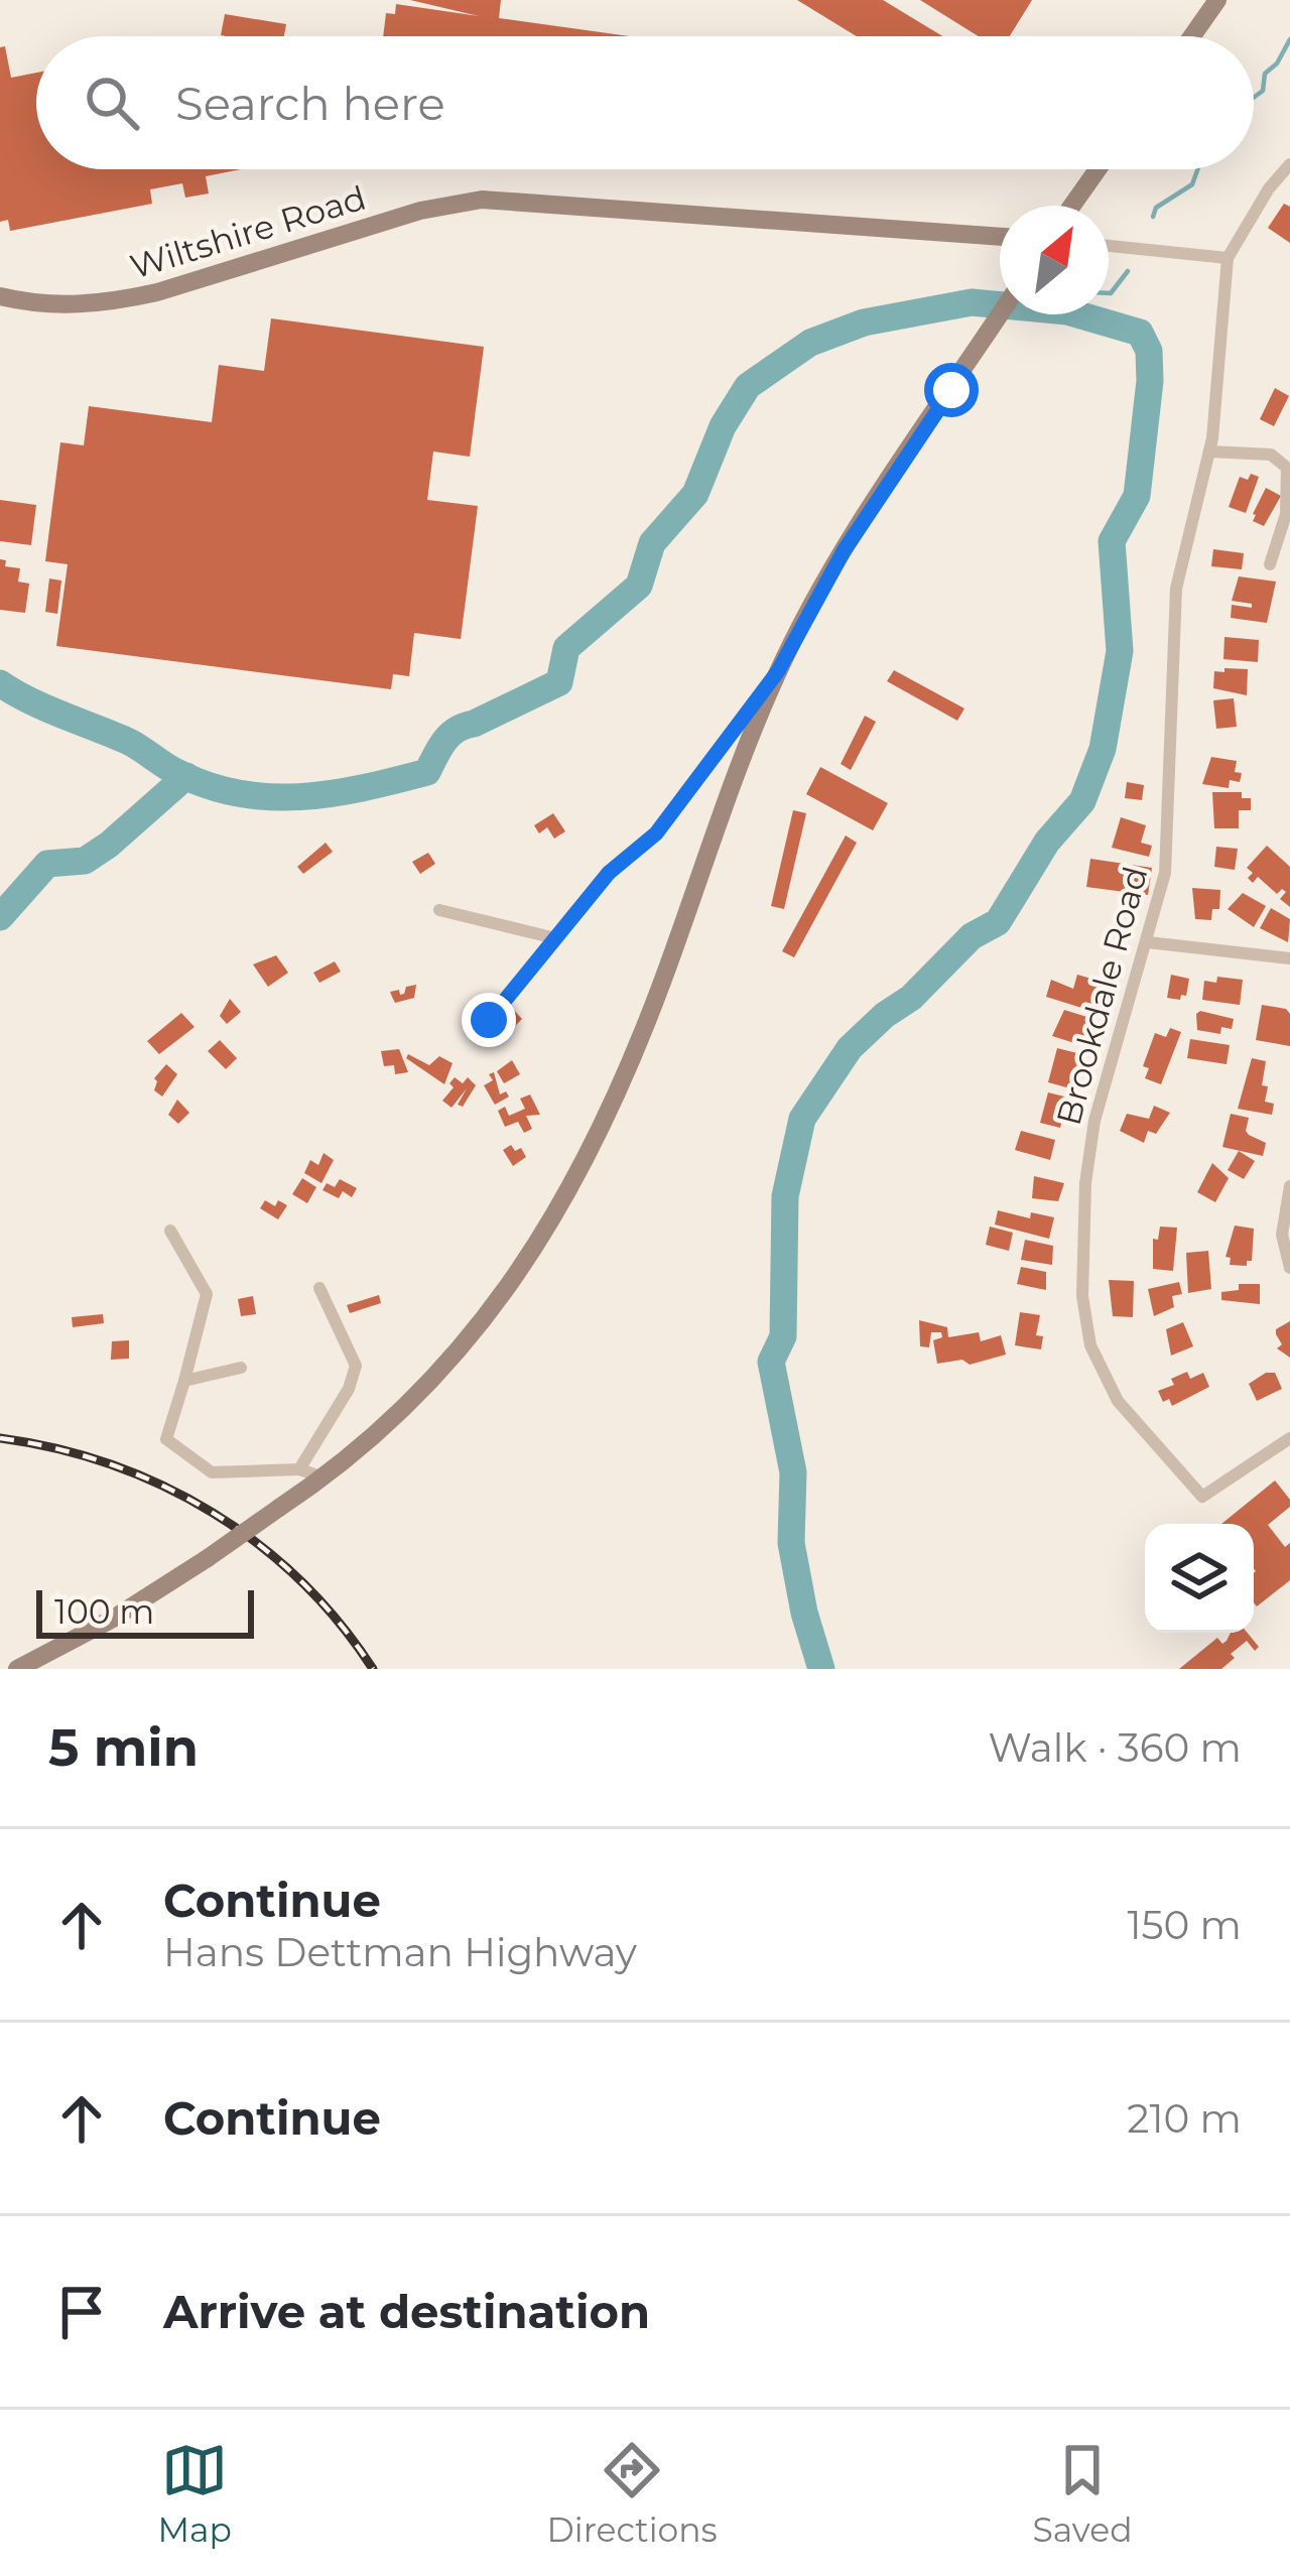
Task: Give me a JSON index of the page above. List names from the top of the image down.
{
  "streets": {
    "street": ["Wiltshire Road", "Brookdale Road"]
  },
  "scale_bar": "100 m",
  "north": "top right",
  "page": {
    "search": "Search here",
    "scale": "100 m",
    "heading": ["5 min", "Walk · 360 m"],
    "list": [
      ["Continue", "Hans Dettman Highway", "150 m"],
      ["Continue", "210 m"],
      "Arrive at destination"
    ],
    "nav": ["Map", "Directions", "Saved"]
  }
}
